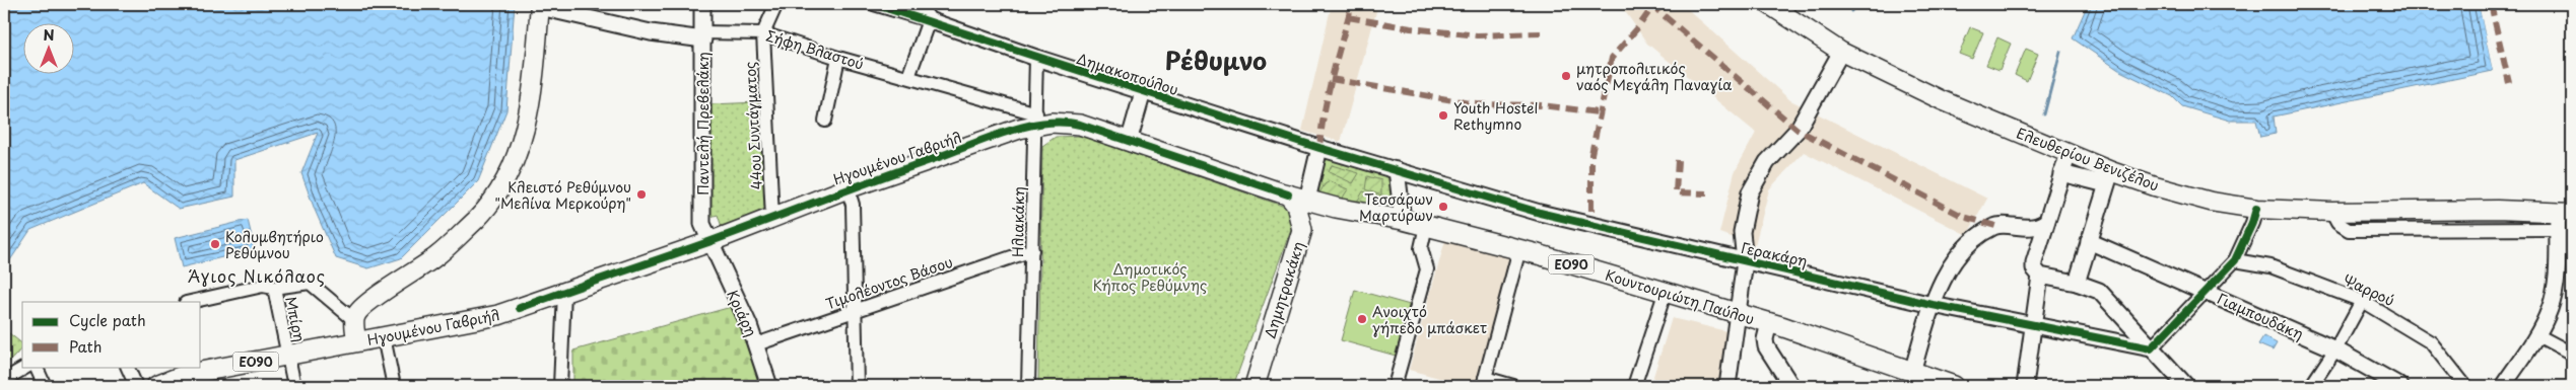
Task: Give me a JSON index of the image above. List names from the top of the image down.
{
  "streets": {
    "main road": [
      "Ηγουμένου Γαβριήλ",
      "Ελευθερίου Βενιζέλου",
      "ΕΟ90",
      "Δημητρακάκη",
      "Κουντουριώτη Παύλου"
    ],
    "street": [
      "Σήφη Βλαστού",
      "Δημακοπούλου",
      "Παντελή Πρεβελάκη",
      "44ου Συντάγματος",
      "Ηλιακάκη",
      "Γερακάρη",
      "Τιμολέοντος Βάσου",
      "Ψαρρού",
      "Κριάρη",
      "Γιαμπουδάκη",
      "Μπίρη"
    ]
  },
  "crossings": [
    ["Σήφη Βλαστού", "Παντελή Πρεβελάκη"],
    ["Σήφη Βλαστού", "44ου Συντάγματος"],
    ["Σήφη Βλαστού", "Ηγουμένου Γαβριήλ"],
    ["Σήφη Βλαστού", "Ηλιακάκη"],
    ["Δημακοπούλου", "Ηλιακάκη"],
    ["Παντελή Πρεβελάκη", "Ηγουμένου Γαβριήλ"],
    ["Παντελή Πρεβελάκη", "Κριάρη"],
    ["44ου Συντάγματος", "Ηγουμένου Γαβριήλ"],
    ["Ηγουμένου Γαβριήλ", "Ηλιακάκη"],
    ["Ηγουμένου Γαβριήλ", "ΕΟ90"],
    ["Ηγουμένου Γαβριήλ", "Δημητρακάκη"],
    ["Ηγουμένου Γαβριήλ", "Κριάρη"],
    ["Ηλιακάκη", "Τιμολέοντος Βάσου"],
    ["ΕΟ90", "Δημητρακάκη"],
    ["ΕΟ90", "Κουντουριώτη Παύλου"],
    ["ΕΟ90", "Μπίρη"],
    ["Τιμολέοντος Βάσου", "Κριάρη"]
  ],
  "districts": ["Ρέθυμνο", "Άγιος Νικόλαος"],
  "parks": ["Δημοτικός Κήπος Ρεθύμνης"],
  "places": [
    "μητροπολιτικός ναός Μεγάλη Παναγία",
    "Youth Hostel Rethymno",
    "Κλειστό Ρεθύμνου \"Μελίνα Μερκούρη\"",
    "Τεσσάρων Μαρτύρων",
    "Κολυμβητήριο Ρεθύμνου",
    "Ανοιχτό γήπεδο μπάσκετ"
  ],
  "legend": ["Cycle path", "Path"],
  "north": "top"
}
